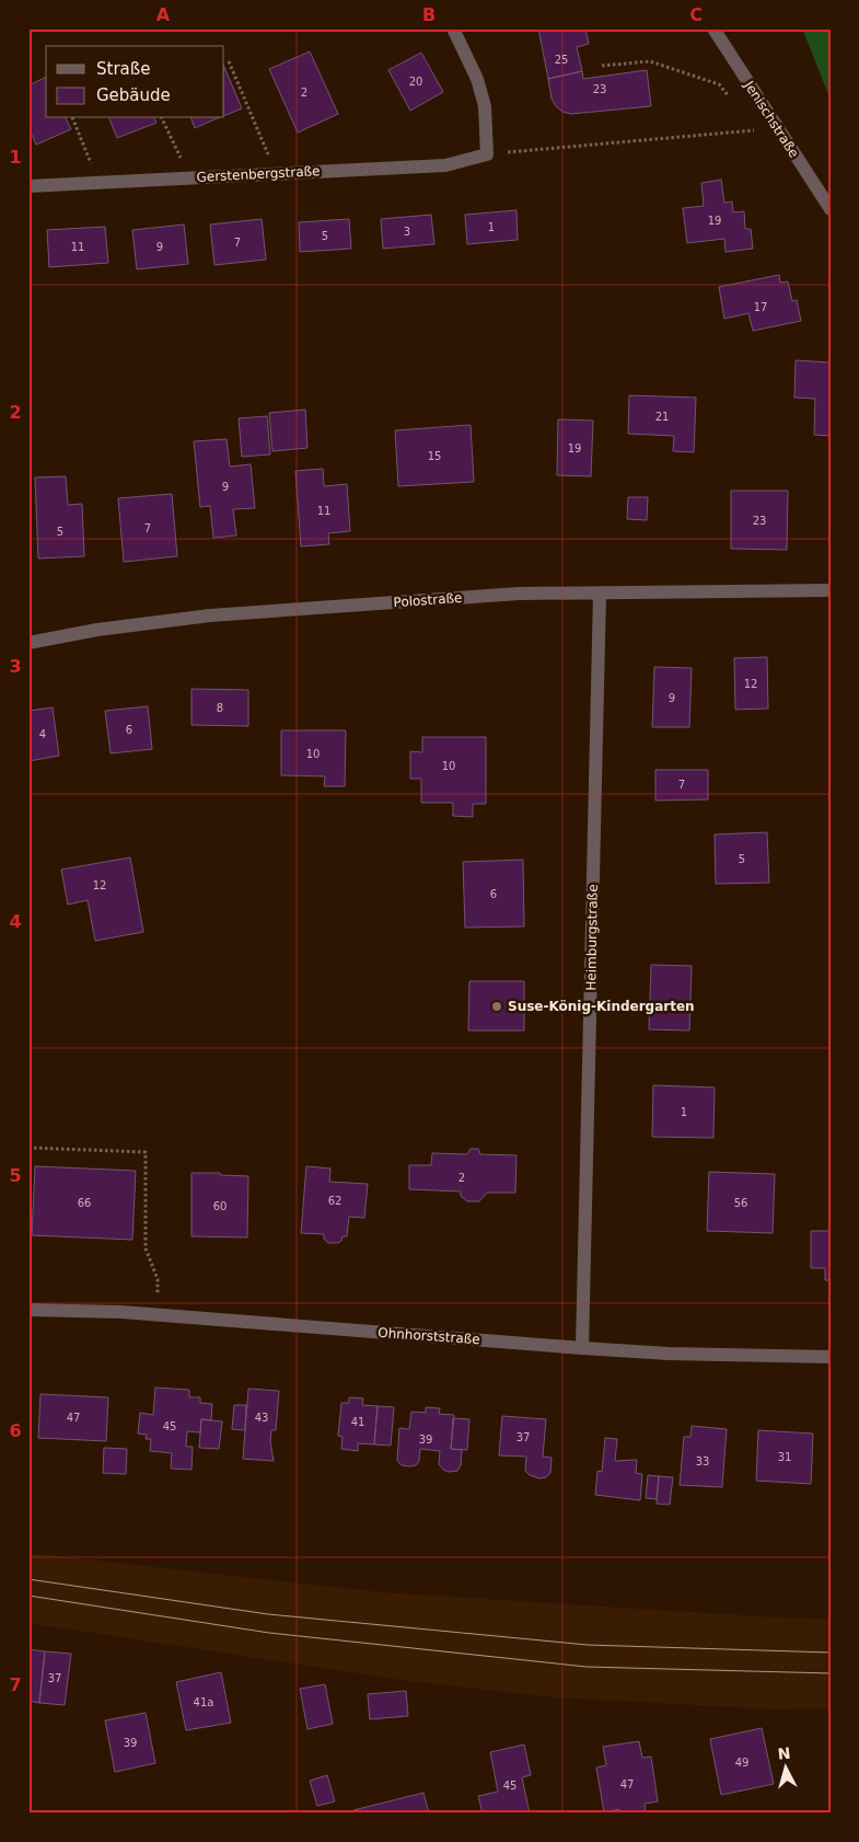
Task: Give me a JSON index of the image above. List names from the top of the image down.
{
  "streets": {
    "street": [
      "Jenischstraße",
      "Gerstenbergstraße",
      "Polostraße",
      "Heimburgstraße",
      "Ohnhorststraße"
    ]
  },
  "crossings": [
    ["Polostraße", "Heimburgstraße"],
    ["Heimburgstraße", "Ohnhorststraße"]
  ],
  "places": ["Suse-König-Kindergarten"],
  "house_numbers": [
    "25",
    "20",
    "23",
    "2",
    "19",
    "1",
    "3",
    "5",
    "7",
    "11",
    "9",
    "17",
    "21",
    "19",
    "15",
    "9",
    "11",
    "23",
    "7",
    "5",
    "12",
    "9",
    "8",
    "6",
    "4",
    "10",
    "10",
    "7",
    "5",
    "12",
    "6",
    "1",
    "2",
    "62",
    "66",
    "56",
    "60",
    "47",
    "43",
    "41",
    "45",
    "37",
    "39",
    "31",
    "33",
    "37",
    "41a",
    "39",
    "49",
    "47",
    "45"
  ],
  "legend": ["Straße", "Gebäude"],
  "north": "top",
  "grid": {
    "columns": ["A", "B", "C"],
    "rows": [
      "1",
      "2",
      "3",
      "4",
      "5",
      "6",
      "7"
    ]
  }
}
